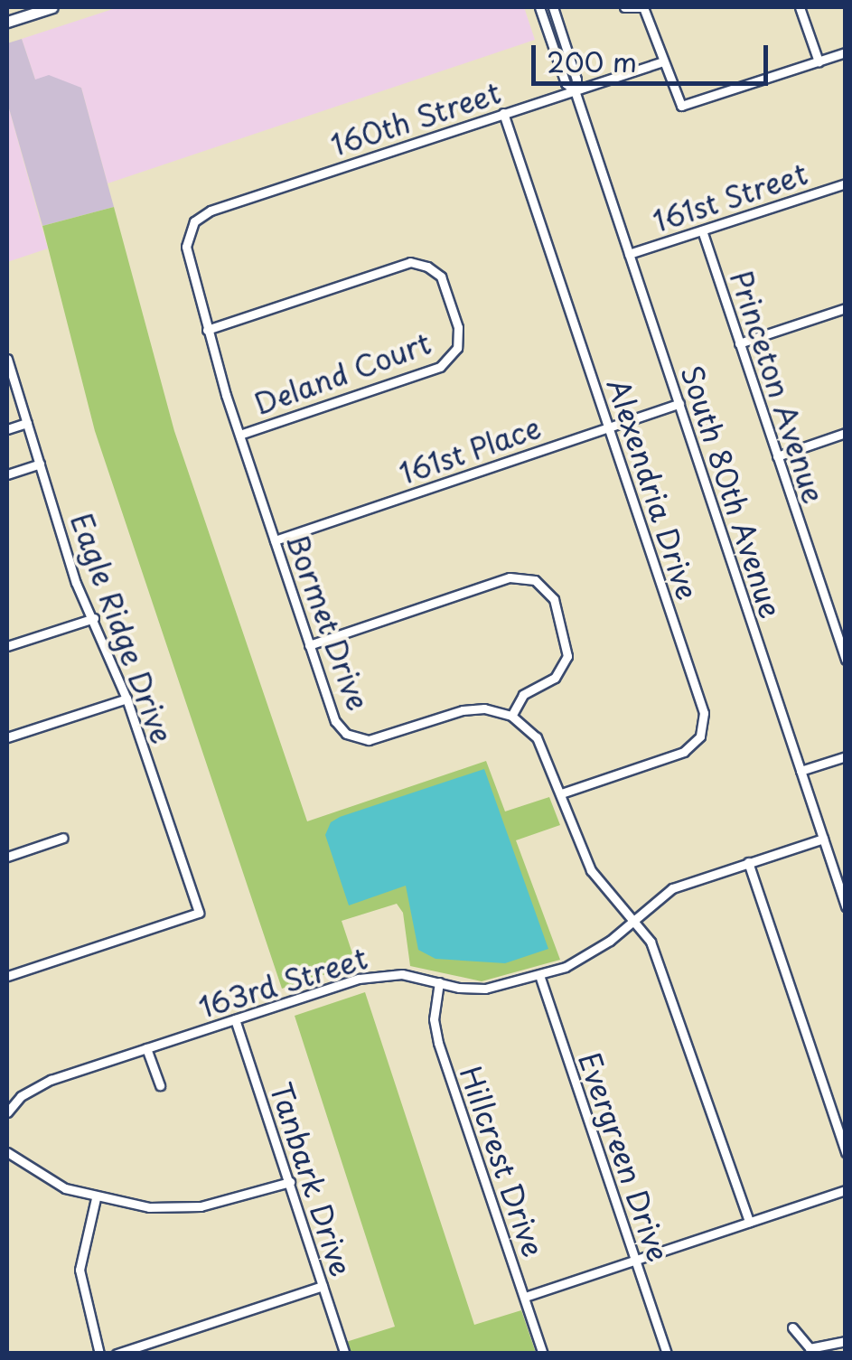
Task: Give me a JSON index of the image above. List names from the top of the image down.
{
  "streets": {
    "street": [
      "160th Street",
      "161st Street",
      "Deland Court",
      "Princeton Avenue",
      "161st Place",
      "Alexendria Drive",
      "South 80th Avenue",
      "Bormet Drive",
      "Eagle Ridge Drive",
      "163rd Street",
      "Evergreen Drive",
      "Hillcrest Drive",
      "Tanbark Drive"
    ]
  },
  "crossings": [
    ["160th Street", "Alexendria Drive"],
    ["160th Street", "South 80th Avenue"],
    ["160th Street", "Bormet Drive"],
    ["161st Street", "Princeton Avenue"],
    ["161st Street", "South 80th Avenue"],
    ["Deland Court", "Bormet Drive"],
    ["161st Place", "Alexendria Drive"],
    ["161st Place", "South 80th Avenue"],
    ["161st Place", "Bormet Drive"],
    ["South 80th Avenue", "163rd Street"],
    ["163rd Street", "Evergreen Drive"],
    ["163rd Street", "Hillcrest Drive"],
    ["163rd Street", "Tanbark Drive"]
  ],
  "scale_bar": "200 m"
}
